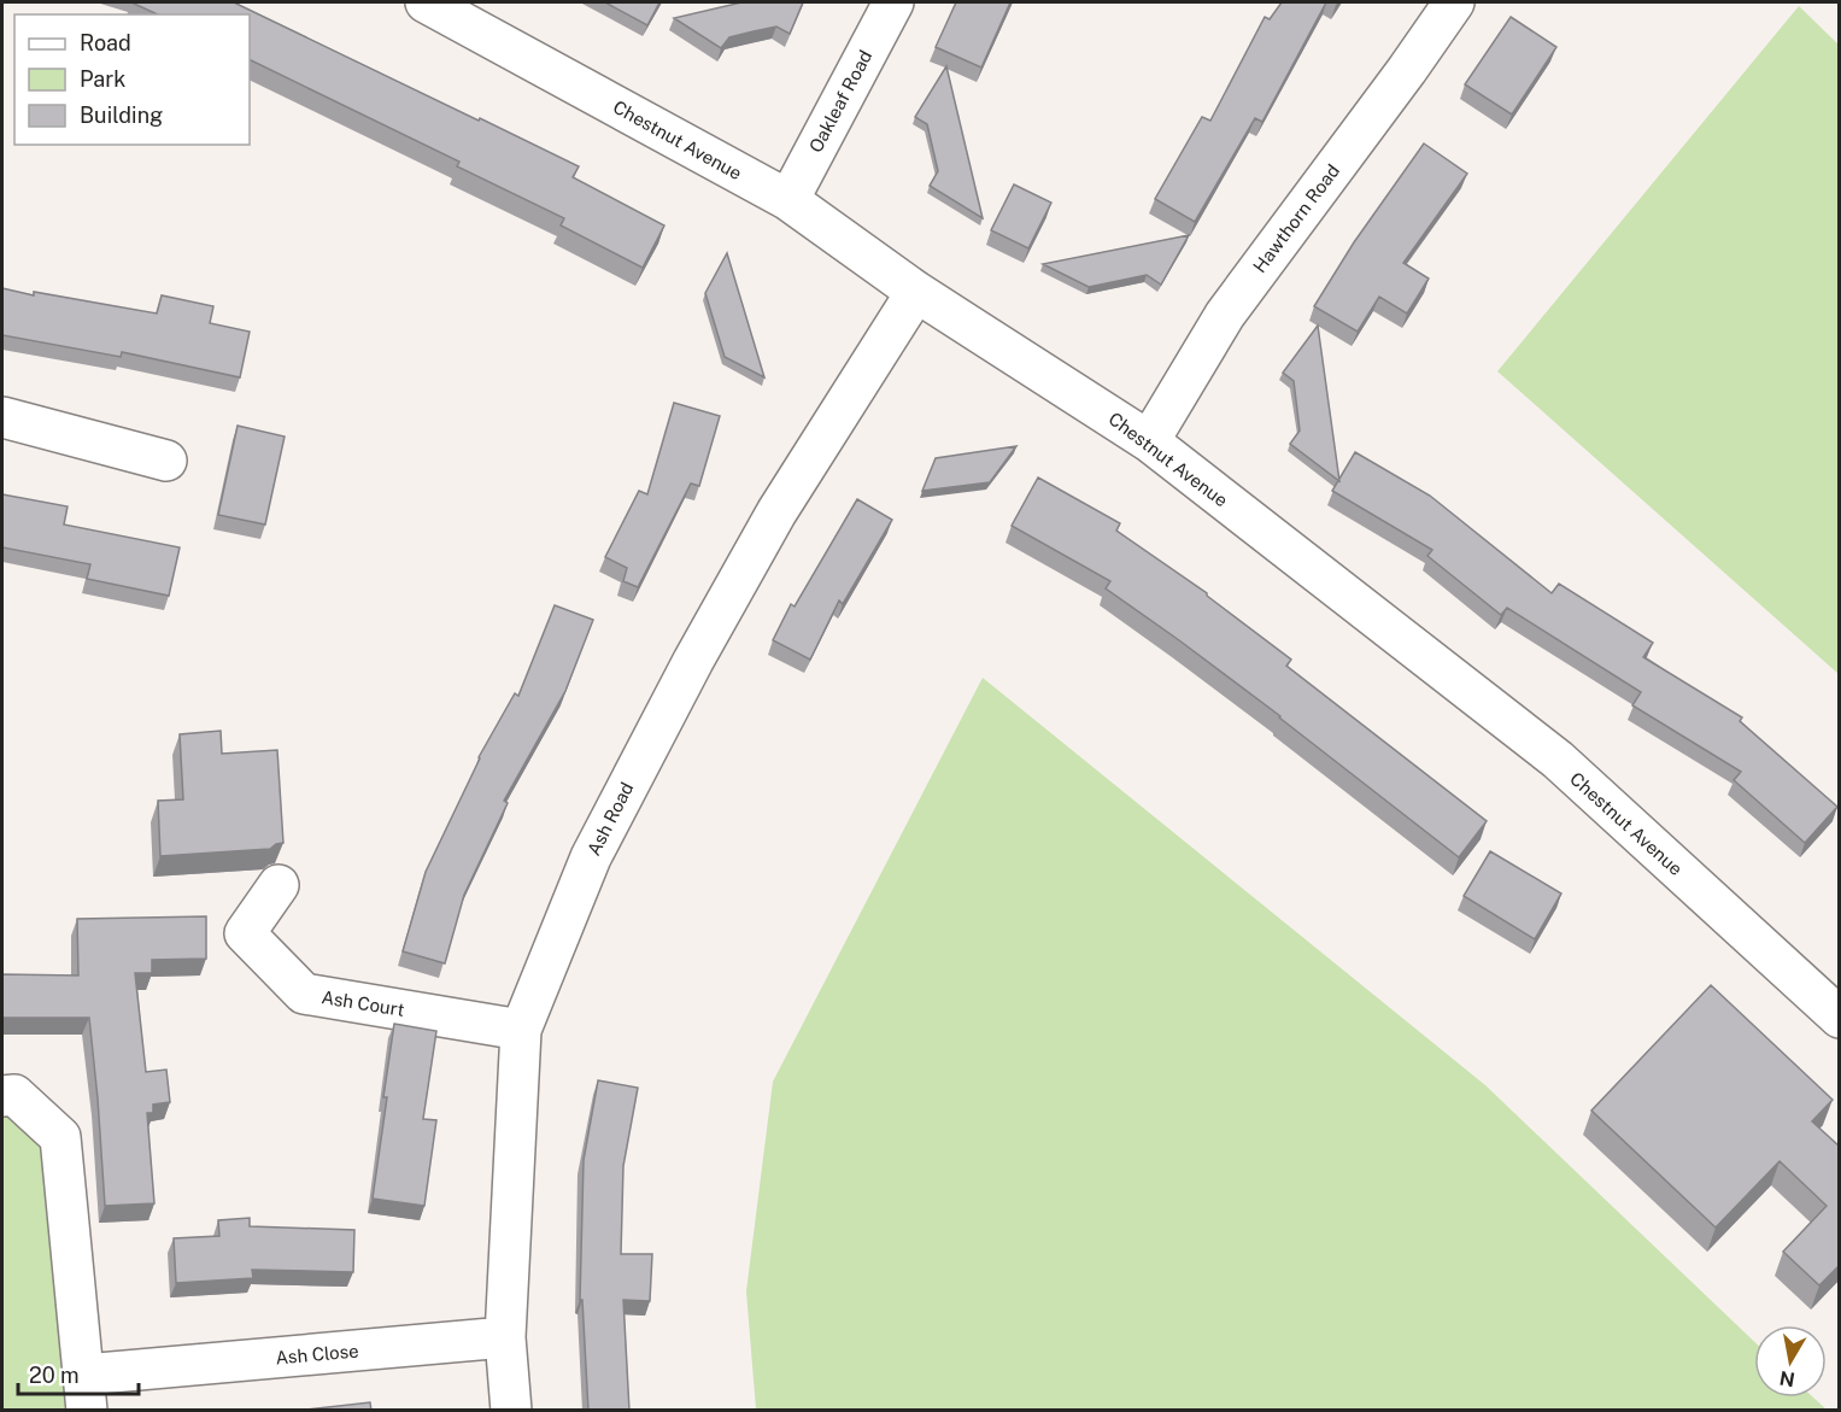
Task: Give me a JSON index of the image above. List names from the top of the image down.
{
  "streets": {
    "street": [
      "Oakleaf Road",
      "Chestnut Avenue",
      "Hawthorn Road",
      "Ash Road",
      "Ash Court",
      "Ash Close"
    ]
  },
  "crossings": [
    ["Oakleaf Road", "Chestnut Avenue"],
    ["Chestnut Avenue", "Hawthorn Road"],
    ["Chestnut Avenue", "Ash Road"],
    ["Ash Road", "Ash Court"],
    ["Ash Road", "Ash Close"]
  ],
  "legend": ["Road", "Park", "Building"],
  "scale_bar": "20 m",
  "north": "bottom"
}
